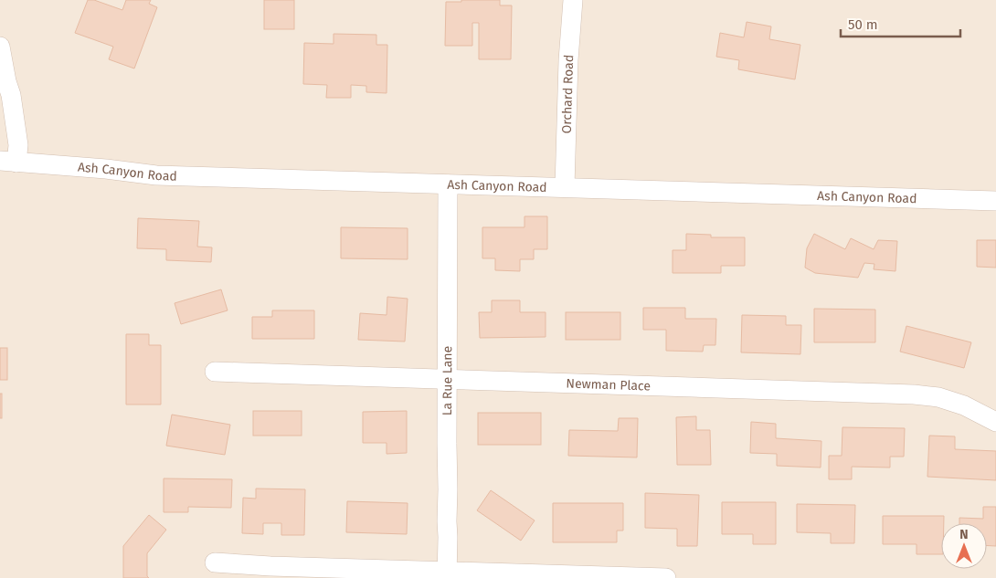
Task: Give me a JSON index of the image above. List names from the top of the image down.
{
  "streets": {
    "street": [
      "Orchard Road",
      "Ash Canyon Road",
      "La Rue Lane",
      "Newman Place"
    ]
  },
  "crossings": [
    ["Orchard Road", "Ash Canyon Road"],
    ["Ash Canyon Road", "La Rue Lane"],
    ["La Rue Lane", "Newman Place"]
  ],
  "scale_bar": "50 m",
  "north": "top"
}
